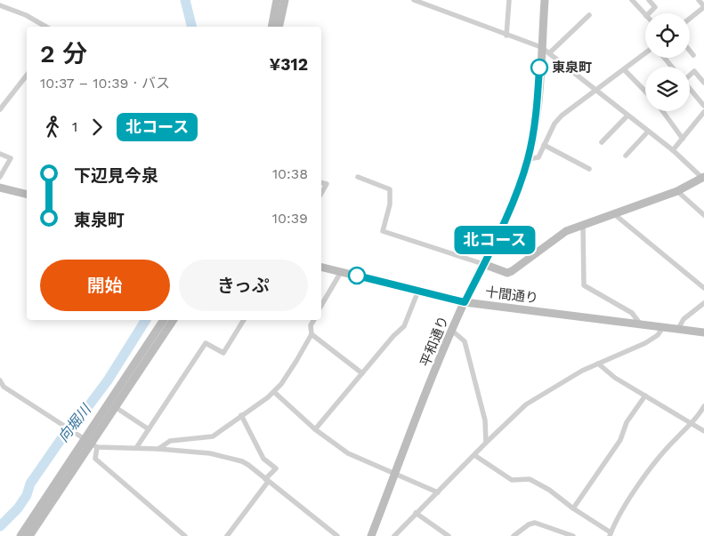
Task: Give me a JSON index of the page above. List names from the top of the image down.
{
  "streets": {
    "street": ["十間通り", "平和通り"]
  },
  "crossings": [
    ["十間通り", "平和通り"]
  ],
  "water": ["向堀川"],
  "places": ["東泉町"],
  "lines": ["bus line 北コース"],
  "page": {
    "on_map": "北コース",
    "heading": ["2 分", "10:37 – 10:39 · バス", "¥312"],
    "legs": ["1", "北コース"],
    "list": [
      {
        "name": "下辺見今泉",
        "value": "10:38"
      },
      {
        "name": "東泉町",
        "value": "10:39"
      }
    ],
    "buttons": ["開始", "きっぷ"]
  }
}
